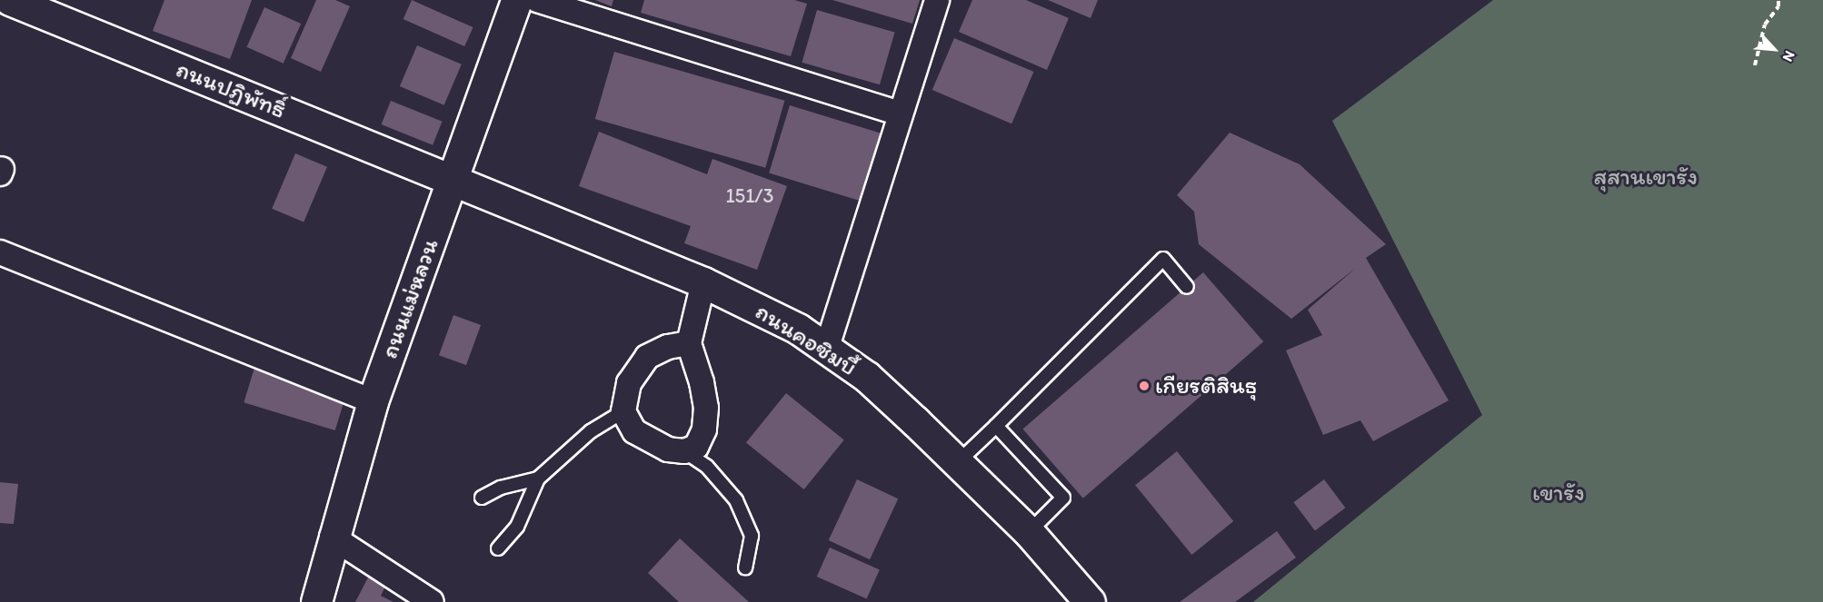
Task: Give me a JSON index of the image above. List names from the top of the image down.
{
  "streets": {
    "street": ["ถนนปฏิพัทธิ์", "ถนนแม่หลวน", "ถนนคอซิมบี้"]
  },
  "crossings": [
    ["ถนนปฏิพัทธิ์", "ถนนแม่หลวน"],
    ["ถนนปฏิพัทธิ์", "ถนนคอซิมบี้"],
    ["ถนนแม่หลวน", "ถนนคอซิมบี้"]
  ],
  "parks": ["สุสานเขารัง", "เขารัง"],
  "places": ["เกียรติสินธุ"],
  "house_numbers": ["151/3"],
  "north": "bottom right"
}
